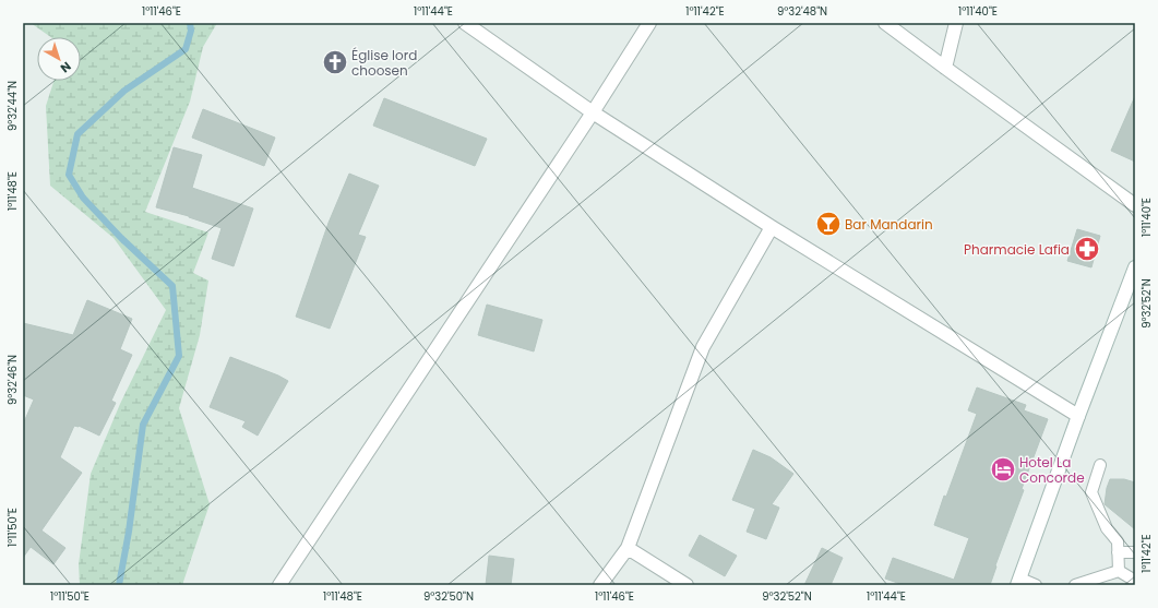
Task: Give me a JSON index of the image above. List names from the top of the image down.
{
  "places": {
    "church": ["Église lord choosen"],
    "bar": ["Bar Mandarin"],
    "pharmacy": ["Pharmacie Lafia"],
    "hotel": ["Hotel La Concorde"]
  },
  "north": "bottom right",
  "coordinates": [
    "1°11'46\"E",
    "1°11'44\"E",
    "1°11'42\"E",
    "9°32'48\"N",
    "1°11'40\"E",
    "9°32'44\"N",
    "1°11'48\"E",
    "9°32'52\"N",
    "9°32'46\"N",
    "1°11'50\"E",
    "9°32'50\"N"
  ]
}
